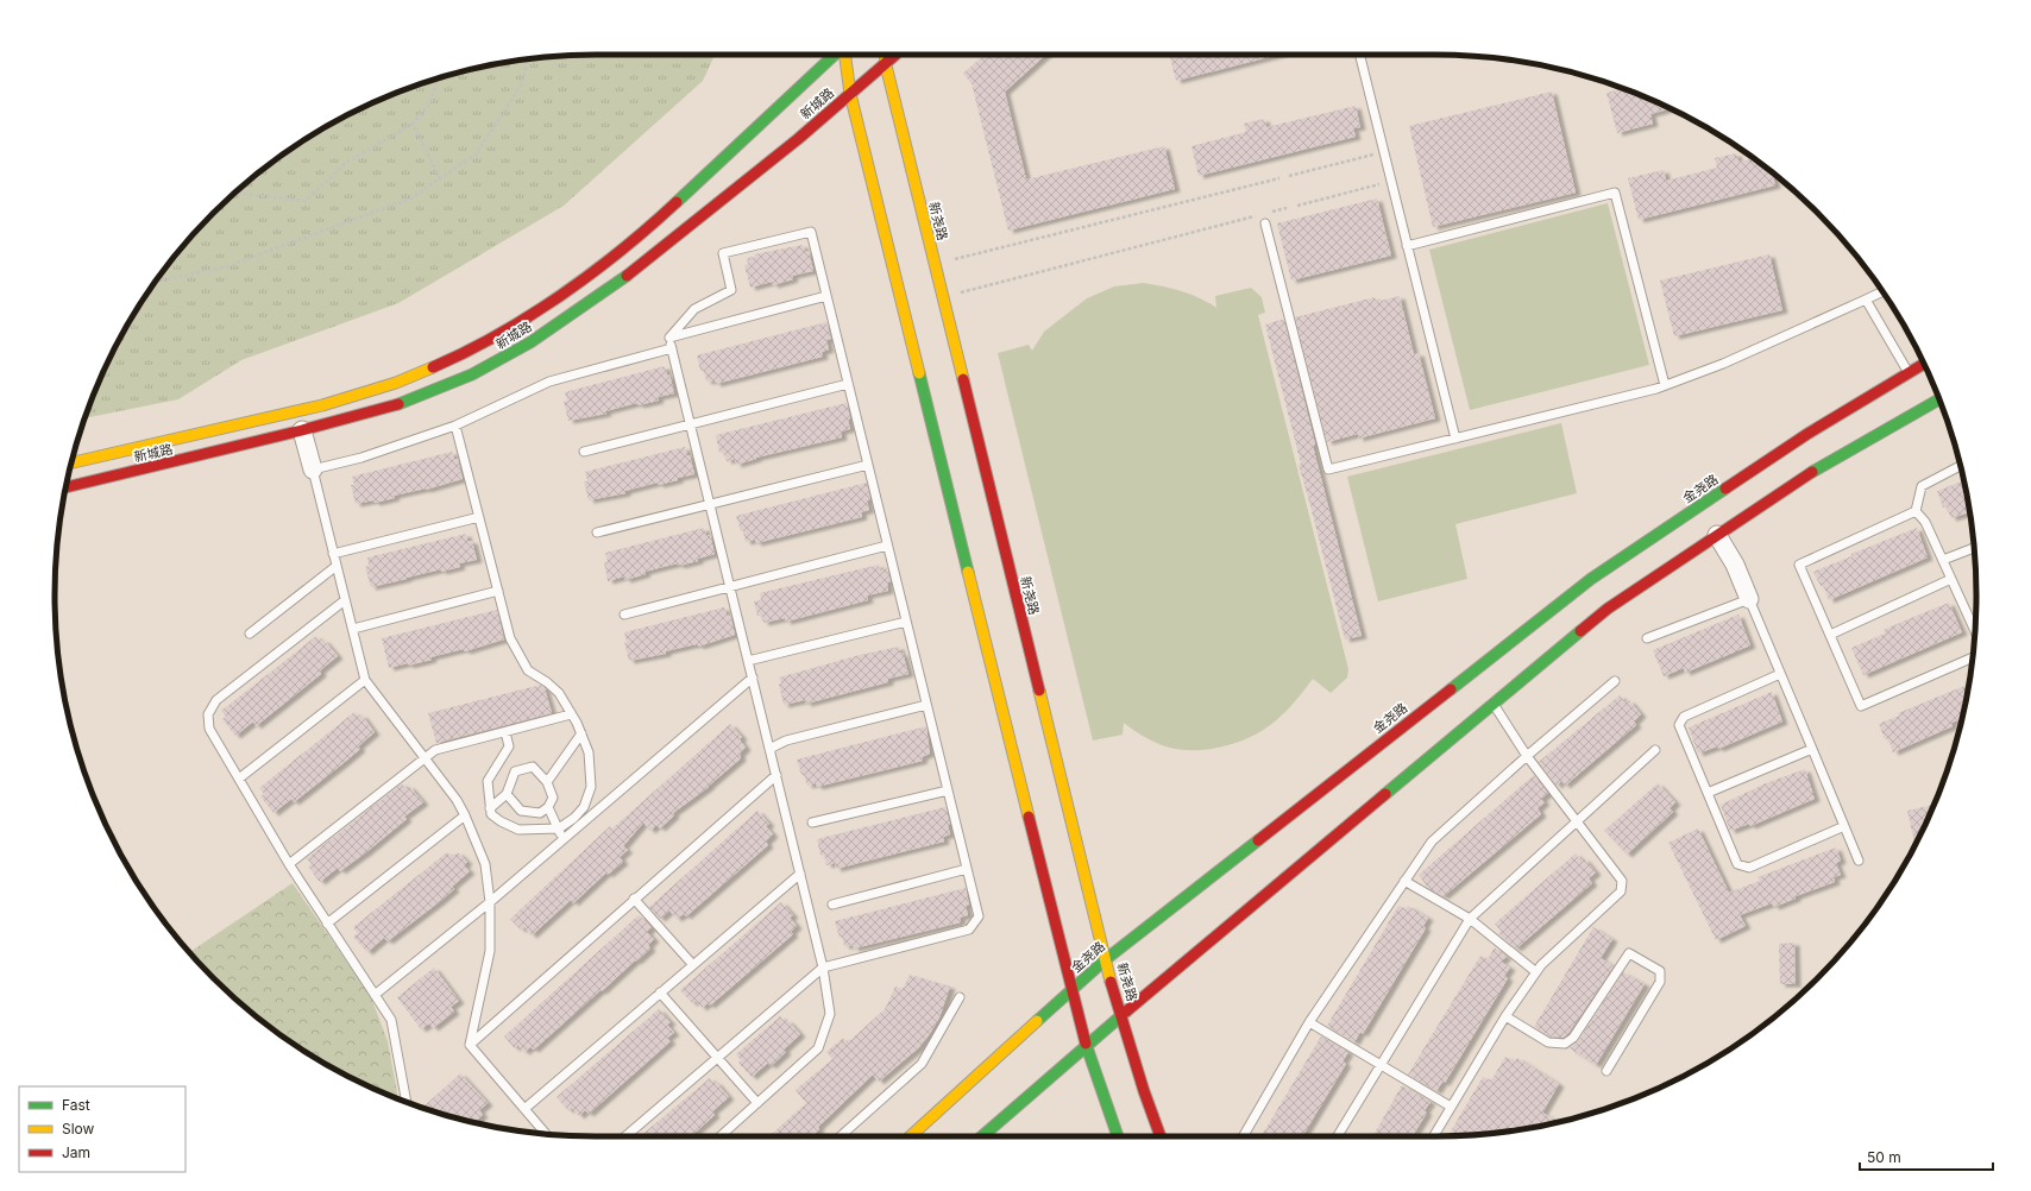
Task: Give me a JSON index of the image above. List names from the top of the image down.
{
  "streets": {
    "main road": ["新城路", "新尧路", "金尧路"]
  },
  "crossings": [
    ["新城路", "新尧路"],
    ["新尧路", "金尧路"]
  ],
  "legend": ["Fast", "Slow", "Jam"],
  "scale_bar": "50 m"
}
